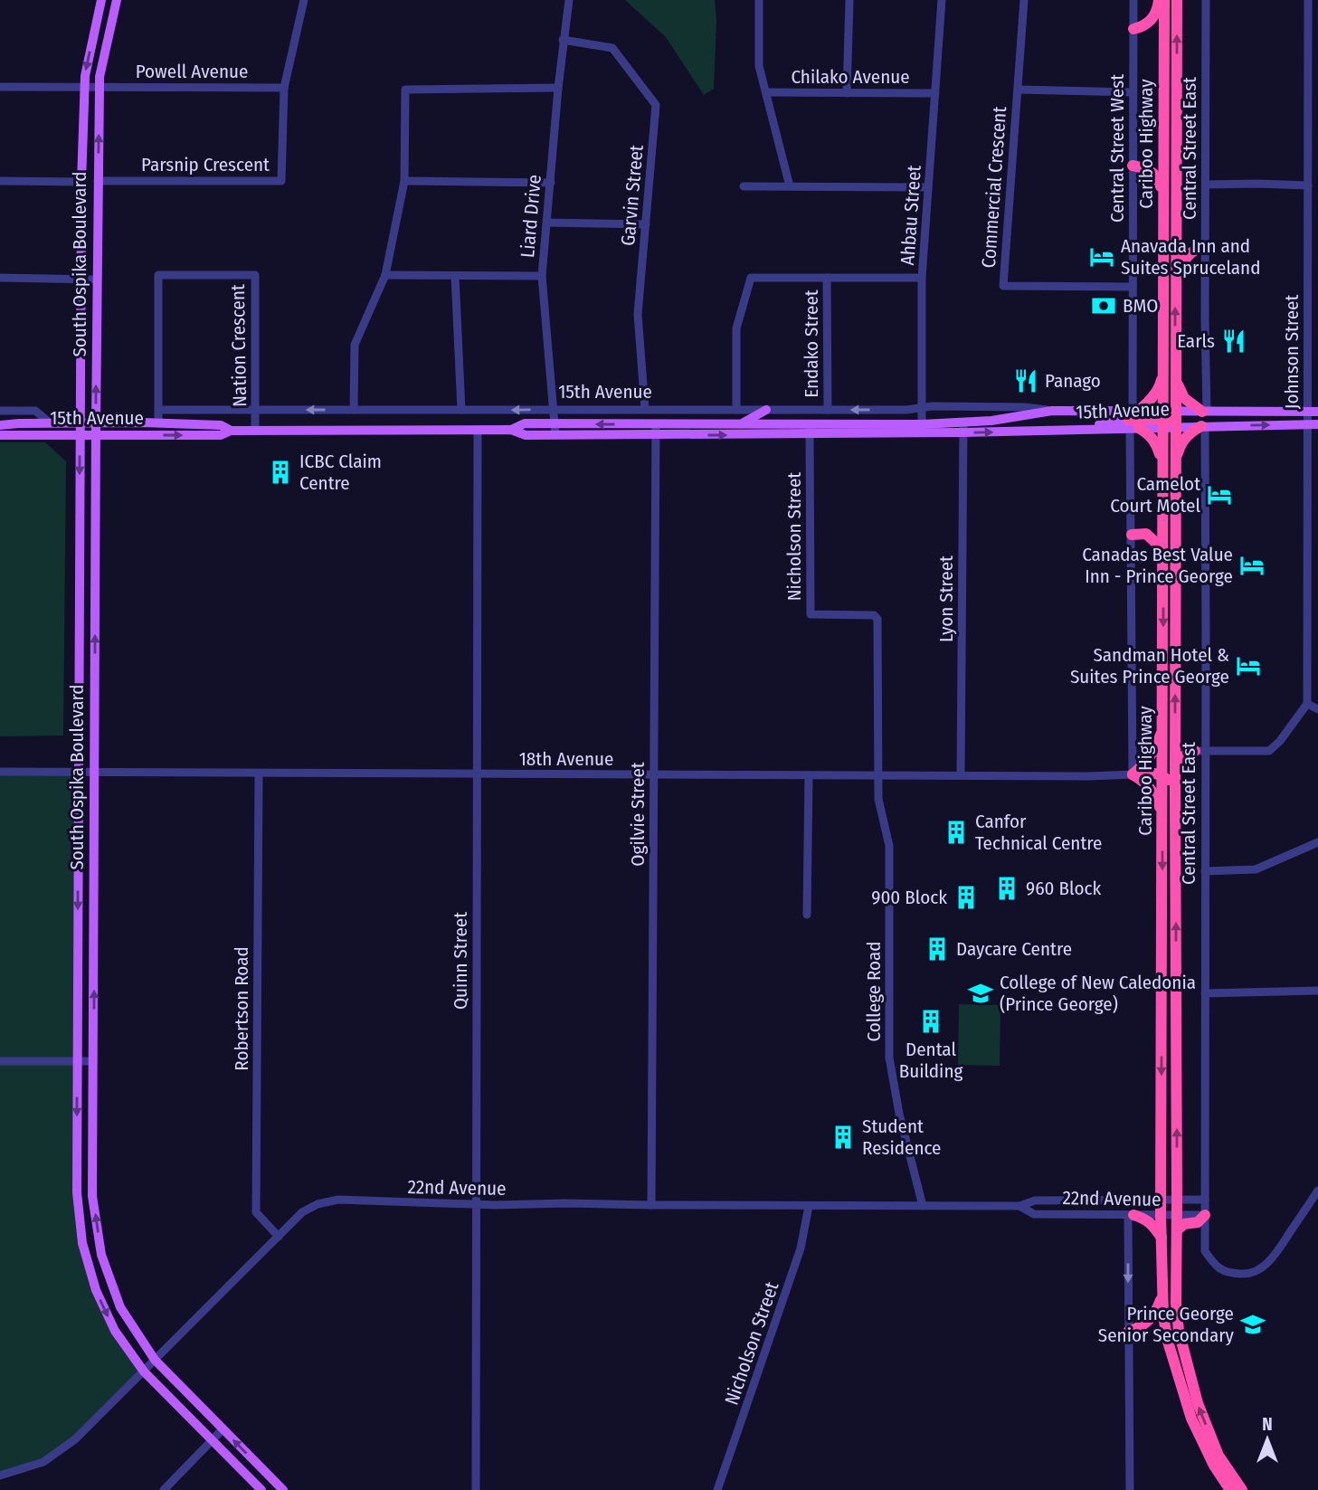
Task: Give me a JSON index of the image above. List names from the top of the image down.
{
  "streets": {
    "highway": ["Cariboo Highway"],
    "main road": ["South Ospika Boulevard", "15th Avenue"],
    "street": [
      "Powell Avenue",
      "Chilako Avenue",
      "Central Street West",
      "Central Street East",
      "Parsnip Crescent",
      "Commercial Crescent",
      "Garvin Street",
      "Ahbau Street",
      "Liard Drive",
      "Endako Street",
      "Nation Crescent",
      "Johnson Street",
      "Nicholson Street",
      "Lyon Street",
      "18th Avenue",
      "Ogilvie Street",
      "Quinn Street",
      "College Road",
      "Robertson Road",
      "22nd Avenue"
    ]
  },
  "crossings": [
    ["Powell Avenue", "Parsnip Crescent"],
    ["Powell Avenue", "South Ospika Boulevard"],
    ["Chilako Avenue", "Ahbau Street"],
    ["Cariboo Highway", "15th Avenue"],
    ["Cariboo Highway", "22nd Avenue"],
    ["Central Street West", "Commercial Crescent"],
    ["Central Street West", "15th Avenue"],
    ["Central Street West", "18th Avenue"],
    ["Central Street East", "15th Avenue"],
    ["Central Street East", "22nd Avenue"],
    ["Parsnip Crescent", "South Ospika Boulevard"],
    ["Garvin Street", "Liard Drive"],
    ["Garvin Street", "15th Avenue"],
    ["Ahbau Street", "15th Avenue"],
    ["Liard Drive", "15th Avenue"],
    ["South Ospika Boulevard", "15th Avenue"],
    ["South Ospika Boulevard", "18th Avenue"],
    ["South Ospika Boulevard", "22nd Avenue"],
    ["Endako Street", "15th Avenue"],
    ["Nation Crescent", "15th Avenue"],
    ["Johnson Street", "15th Avenue"],
    ["15th Avenue", "Nicholson Street"],
    ["15th Avenue", "Lyon Street"],
    ["15th Avenue", "Ogilvie Street"],
    ["15th Avenue", "Quinn Street"],
    ["Nicholson Street", "18th Avenue"],
    ["Nicholson Street", "College Road"],
    ["Nicholson Street", "22nd Avenue"],
    ["Lyon Street", "18th Avenue"],
    ["18th Avenue", "Ogilvie Street"],
    ["18th Avenue", "Quinn Street"],
    ["18th Avenue", "College Road"],
    ["18th Avenue", "Robertson Road"],
    ["Ogilvie Street", "22nd Avenue"],
    ["Quinn Street", "22nd Avenue"],
    ["College Road", "22nd Avenue"],
    ["Robertson Road", "22nd Avenue"]
  ],
  "places": {
    "hotel": [
      "Anavada Inn and Suites Spruceland",
      "Camelot Court Motel",
      "Canadas Best Value Inn - Prince George",
      "Sandman Hotel & Suites Prince George"
    ],
    "bank": ["BMO"],
    "restaurant": ["Earls", "Panago"],
    "building": [
      "ICBC Claim Centre",
      "Canfor Technical Centre",
      "960 Block",
      "900 Block",
      "Daycare Centre",
      "Dental Building",
      "Student Residence"
    ],
    "school or university": ["College of New Caledonia (Prince George)", "Prince George Senior Secondary"]
  },
  "north": "top"
}
